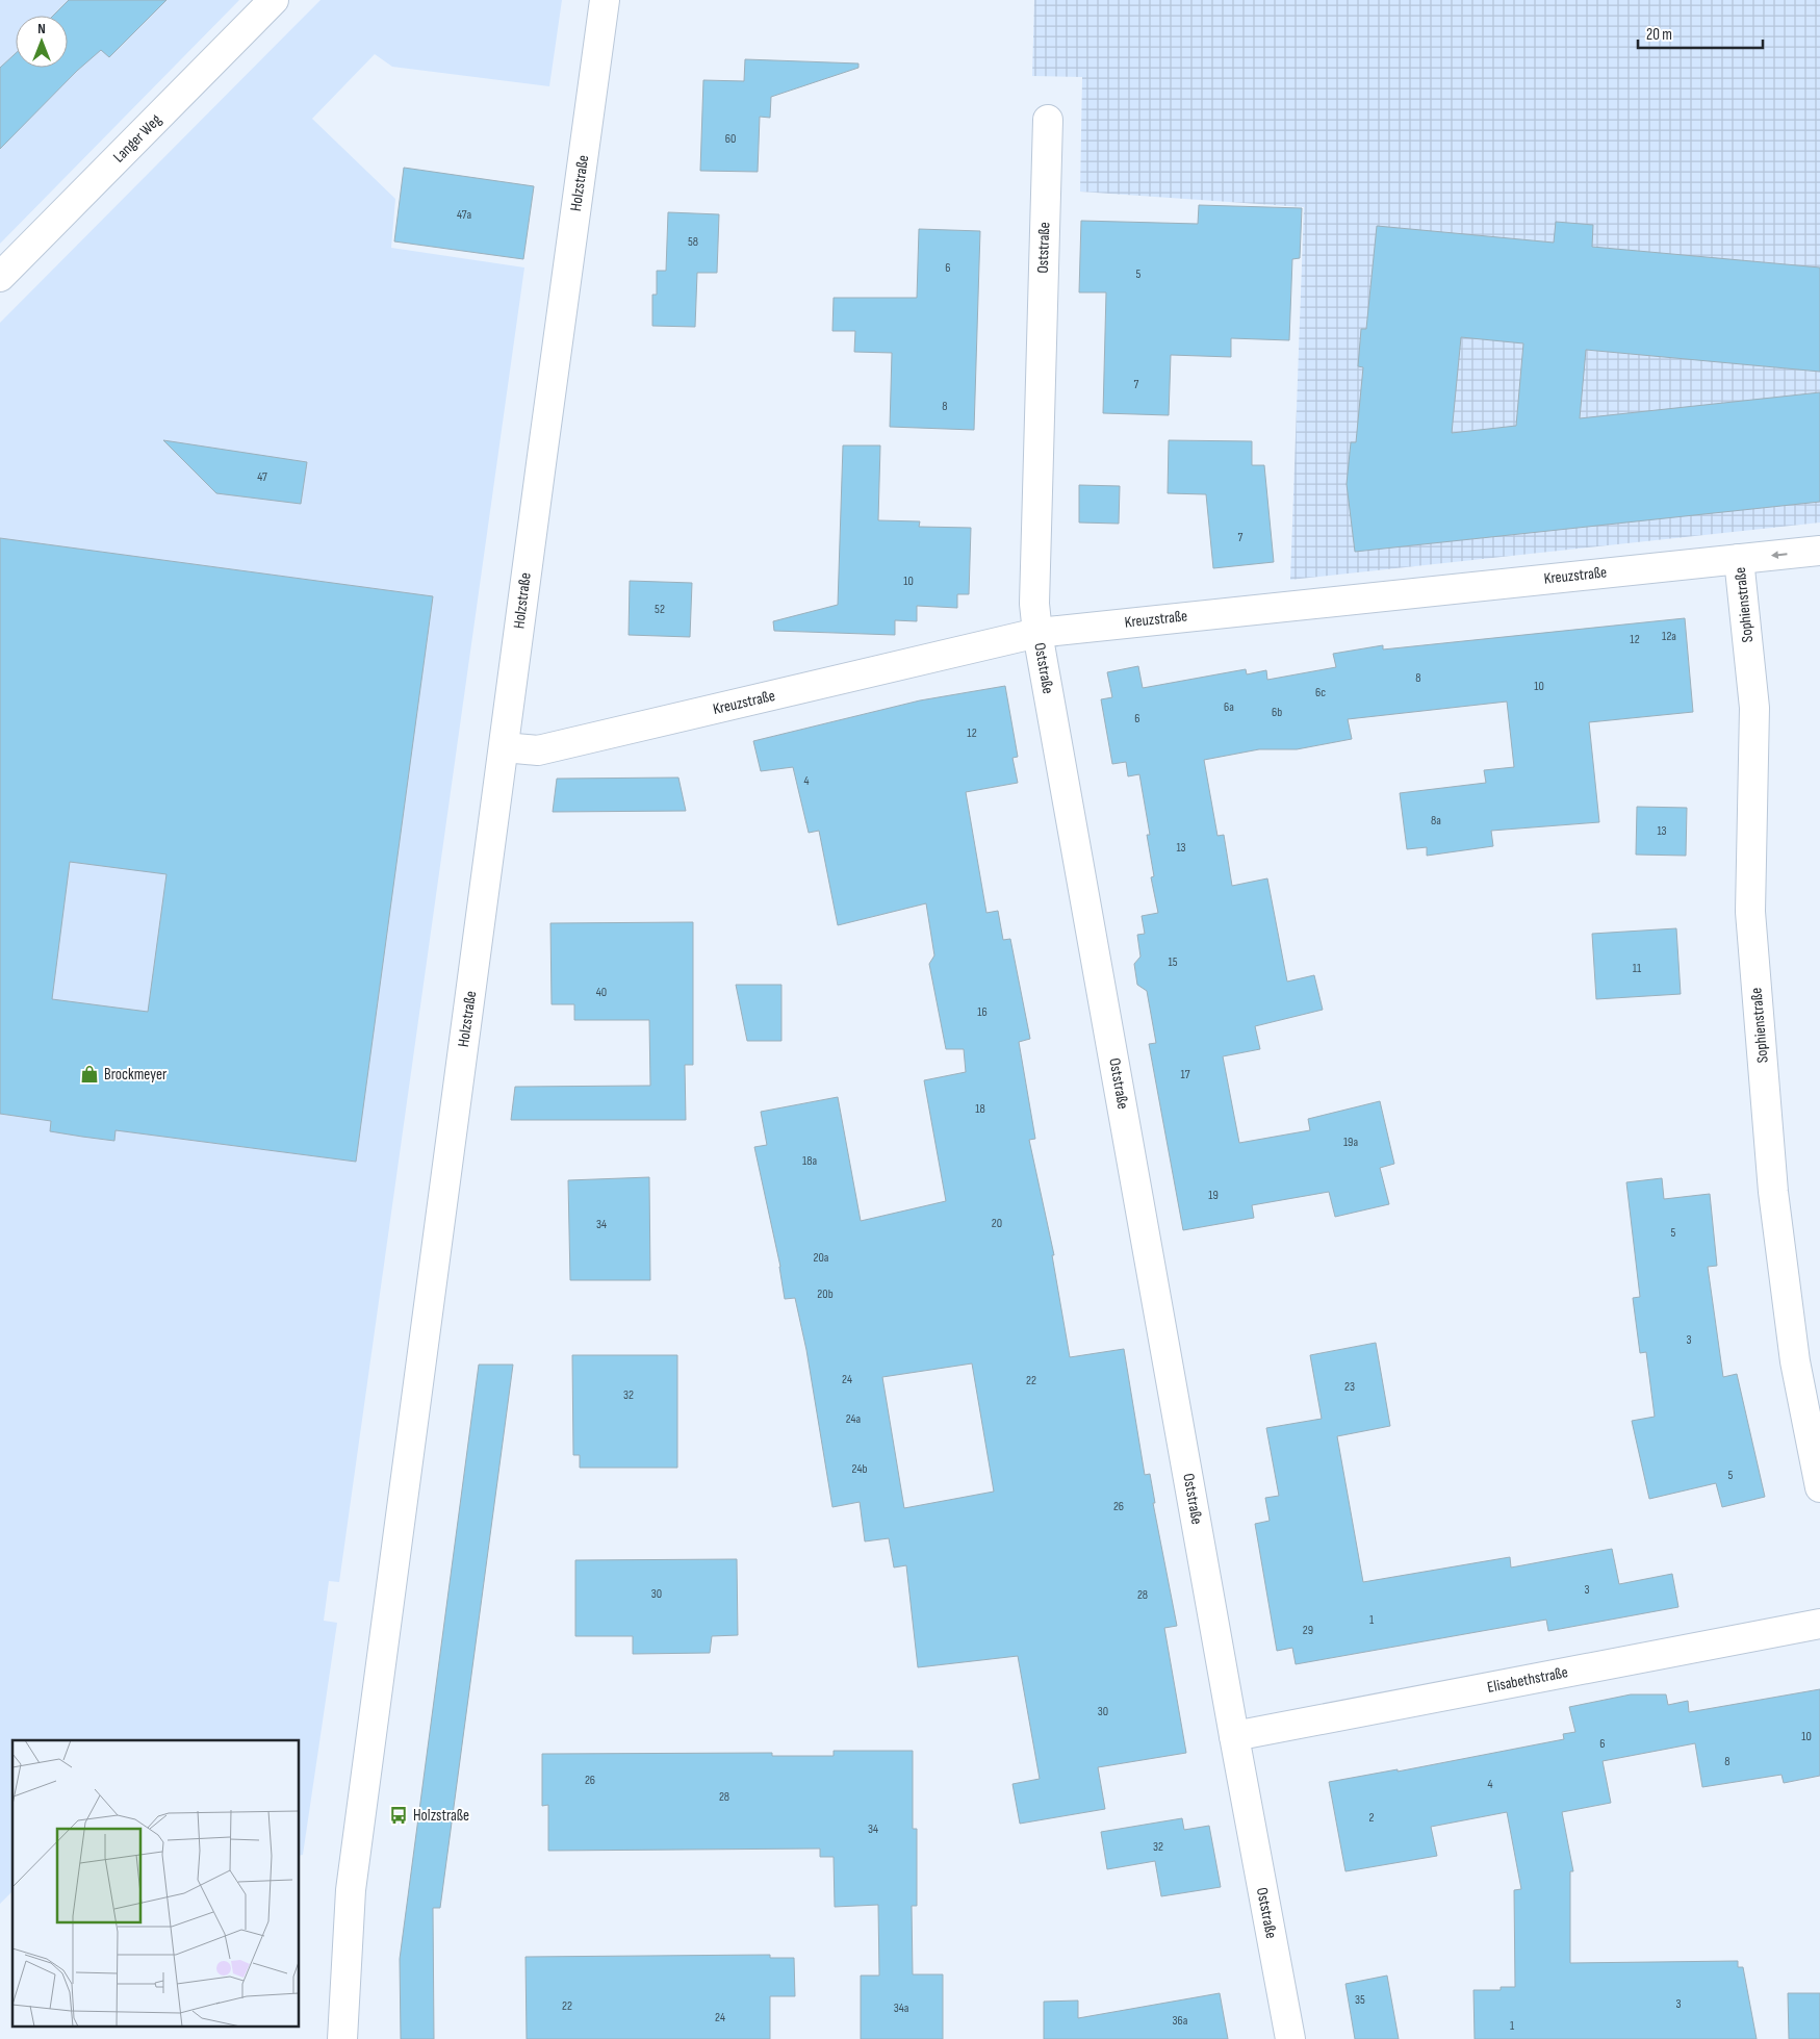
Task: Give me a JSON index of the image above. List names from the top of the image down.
{
  "streets": {
    "street": [
      "Langer Weg",
      "Holzstraße",
      "Oststraße",
      "Kreuzstraße",
      "Sophienstraße",
      "Elisabethstraße"
    ]
  },
  "crossings": [
    ["Holzstraße", "Kreuzstraße"],
    ["Oststraße", "Kreuzstraße"],
    ["Oststraße", "Elisabethstraße"],
    ["Kreuzstraße", "Sophienstraße"]
  ],
  "places": {
    "shop": ["Brockmeyer"],
    "bus stop": ["Holzstraße"]
  },
  "house_numbers": [
    "60",
    "47a",
    "58",
    "6",
    "5",
    "7",
    "8",
    "47",
    "7",
    "10",
    "52",
    "12a",
    "12",
    "8",
    "10",
    "6c",
    "6a",
    "6b",
    "6",
    "12",
    "4",
    "8a",
    "13",
    "13",
    "15",
    "11",
    "40",
    "16",
    "17",
    "18",
    "19a",
    "18a",
    "19",
    "20",
    "34",
    "5",
    "20a",
    "20b",
    "3",
    "24",
    "22",
    "23",
    "32",
    "24a",
    "24b",
    "5",
    "26",
    "3",
    "30",
    "28",
    "1",
    "29",
    "30",
    "10",
    "6",
    "8",
    "26",
    "4",
    "28",
    "2",
    "34",
    "32",
    "35",
    "3",
    "22",
    "34a",
    "24",
    "36a",
    "1"
  ],
  "scale_bar": "20 m",
  "north": "top"
}
